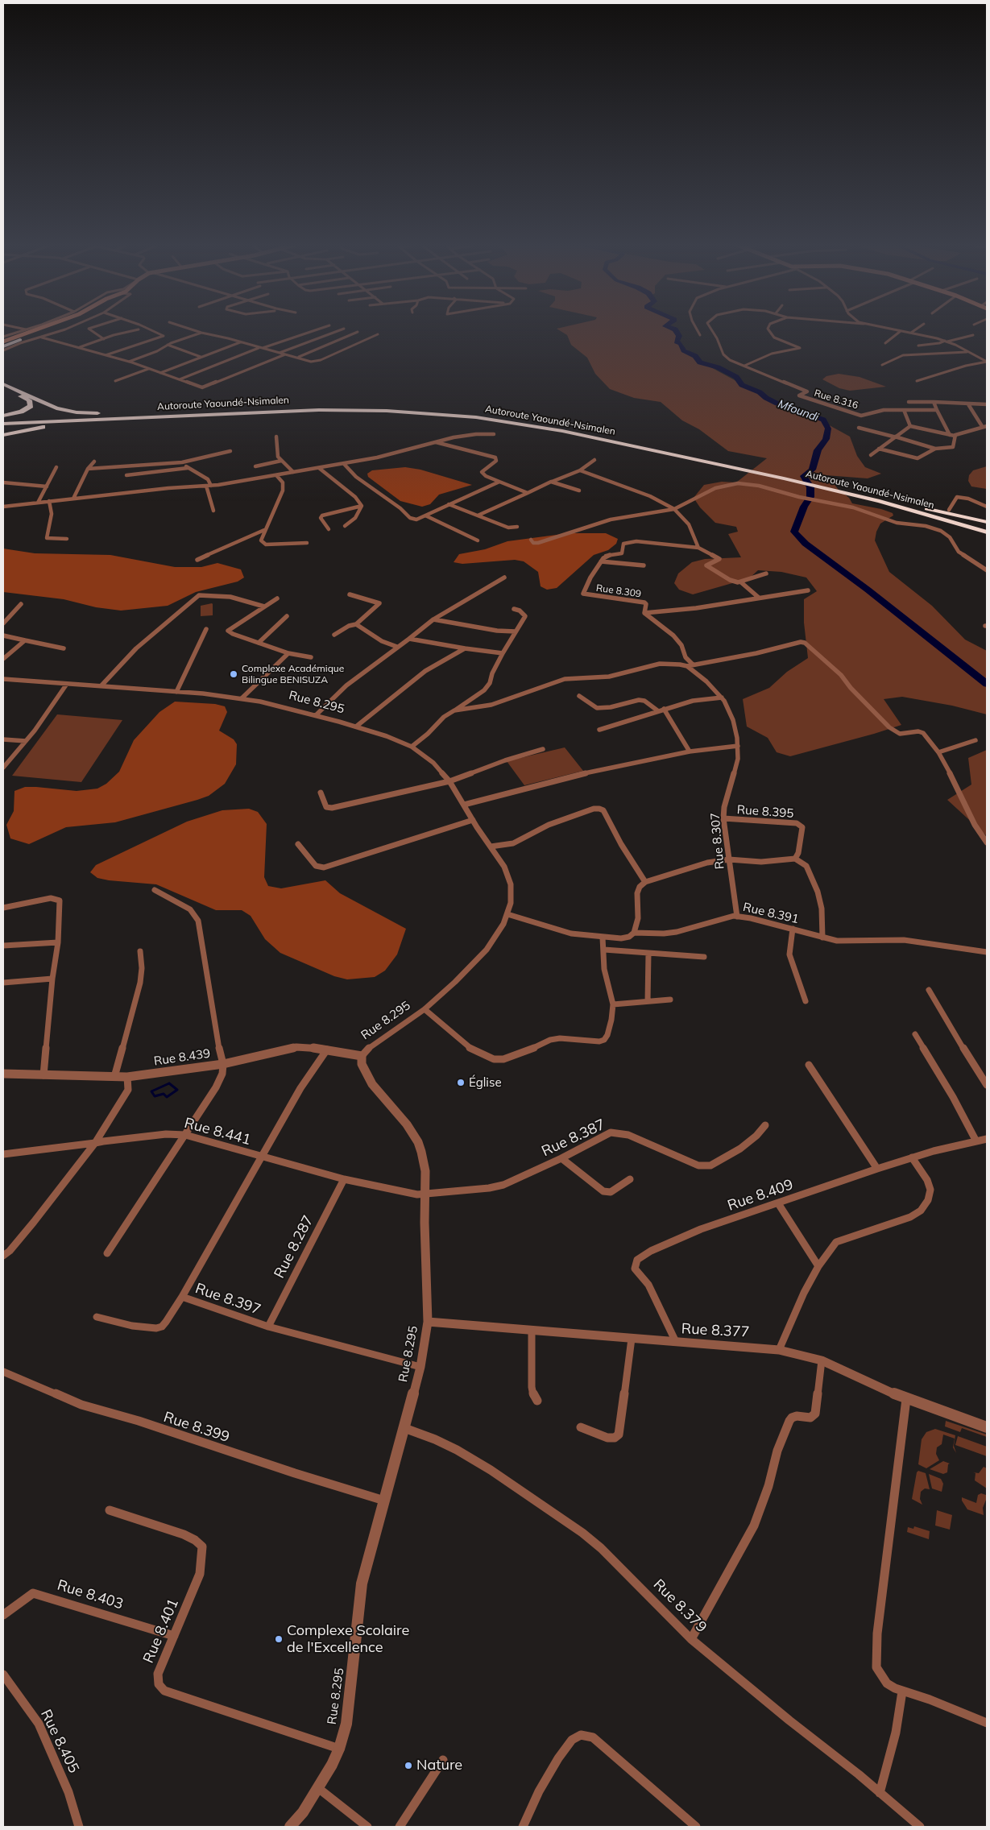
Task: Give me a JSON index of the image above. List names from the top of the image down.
{
  "streets": {
    "highway": ["Autoroute Yaoundé-Nsimalen"],
    "street": [
      "Rue 8.316",
      "Rue 8.309",
      "Rue 8.295",
      "Rue 8.395",
      "Rue 8.307",
      "Rue 8.391",
      "Rue 8.439",
      "Rue 8.441",
      "Rue 8.387",
      "Rue 8.409",
      "Rue 8.287",
      "Rue 8.397",
      "Rue 8.377",
      "Rue 8.399",
      "Rue 8.403",
      "Rue 8.379",
      "Rue 8.401",
      "Rue 8.405"
    ]
  },
  "crossings": [
    ["Rue 8.295", "Rue 8.391"],
    ["Rue 8.295", "Rue 8.439"],
    ["Rue 8.295", "Rue 8.441"],
    ["Rue 8.295", "Rue 8.387"],
    ["Rue 8.295", "Rue 8.397"],
    ["Rue 8.295", "Rue 8.377"],
    ["Rue 8.295", "Rue 8.399"],
    ["Rue 8.295", "Rue 8.379"],
    ["Rue 8.295", "Rue 8.401"],
    ["Rue 8.395", "Rue 8.307"],
    ["Rue 8.307", "Rue 8.391"],
    ["Rue 8.439", "Rue 8.397"],
    ["Rue 8.441", "Rue 8.387"],
    ["Rue 8.441", "Rue 8.287"],
    ["Rue 8.441", "Rue 8.397"],
    ["Rue 8.409", "Rue 8.377"],
    ["Rue 8.287", "Rue 8.397"],
    ["Rue 8.403", "Rue 8.401"]
  ],
  "water": ["Mfoundi"],
  "places": [
    "Complexe Académique Bilingue BENISUZA",
    "Église",
    "Complexe Scolaire de l'Excellence",
    "Nature"
  ]
}
